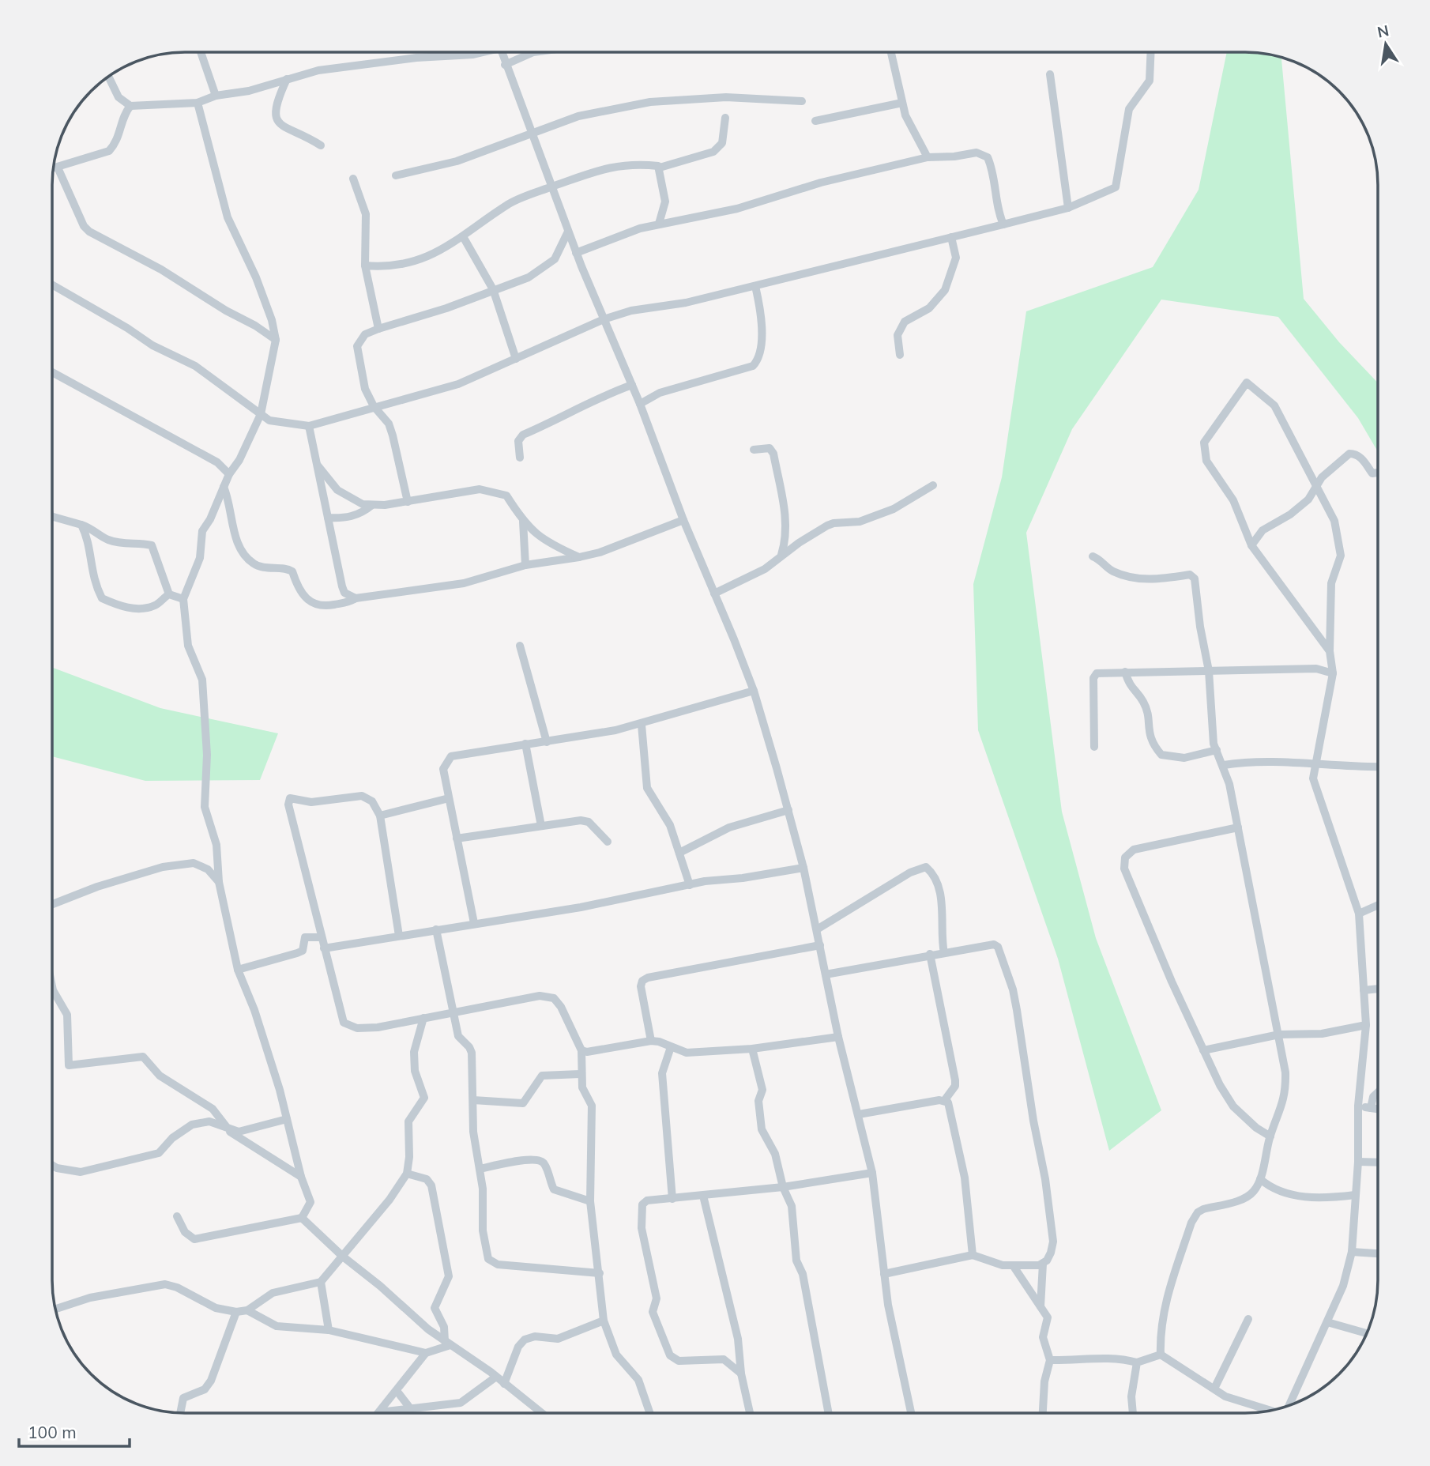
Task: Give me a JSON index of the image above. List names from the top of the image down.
{
  "scale_bar": "100 m",
  "north": "top"
}
